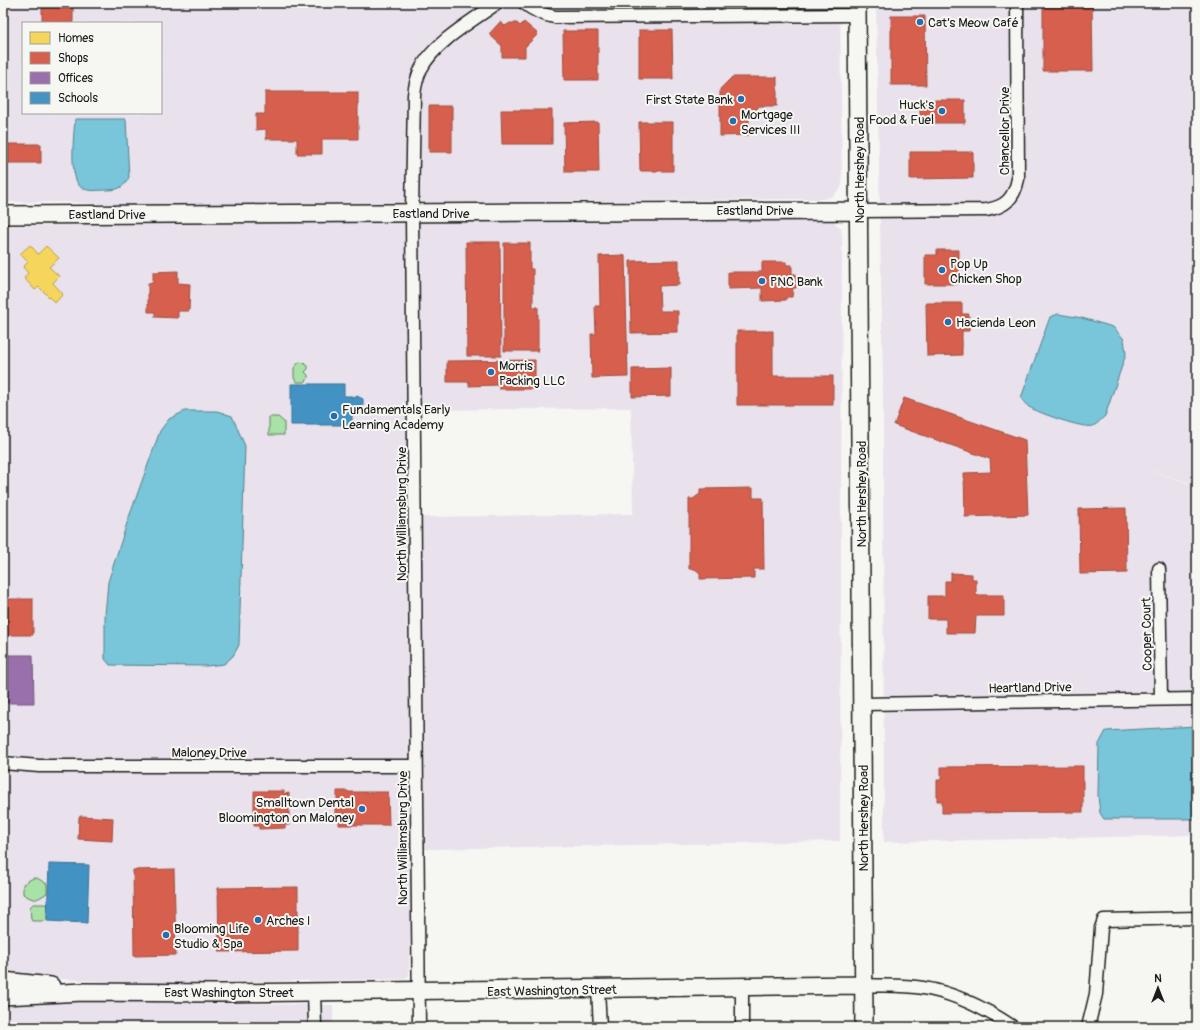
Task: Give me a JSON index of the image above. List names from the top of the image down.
{
  "streets": {
    "main road": ["North Hershey Road", "Eastland Drive", "East Washington Street"],
    "street": [
      "Chancellor Drive",
      "North Williamsburg Drive",
      "Cooper Court",
      "Heartland Drive",
      "Maloney Drive"
    ]
  },
  "crossings": [
    ["Chancellor Drive", "North Hershey Road"],
    ["Chancellor Drive", "Eastland Drive"],
    ["North Hershey Road", "Eastland Drive"],
    ["North Hershey Road", "Heartland Drive"],
    ["North Hershey Road", "East Washington Street"],
    ["Eastland Drive", "North Williamsburg Drive"],
    ["North Williamsburg Drive", "Maloney Drive"],
    ["North Williamsburg Drive", "East Washington Street"],
    ["Cooper Court", "Heartland Drive"]
  ],
  "places": [
    "Cat’s Meow Café",
    "First State Bank",
    "Huck's Food & Fuel",
    "Mortgage Services III",
    "Pop Up Chicken Shop",
    "PNC Bank",
    "Hacienda Leon",
    "Morris Packing LLC",
    "Fundamentals Early Learning Academy",
    "Smalltown Dental Bloomington on Maloney",
    "Arches I",
    "Blooming Life Studio & Spa"
  ],
  "legend": [
    "Homes",
    "Shops",
    "Offices",
    "Schools"
  ],
  "north": "top"
}
